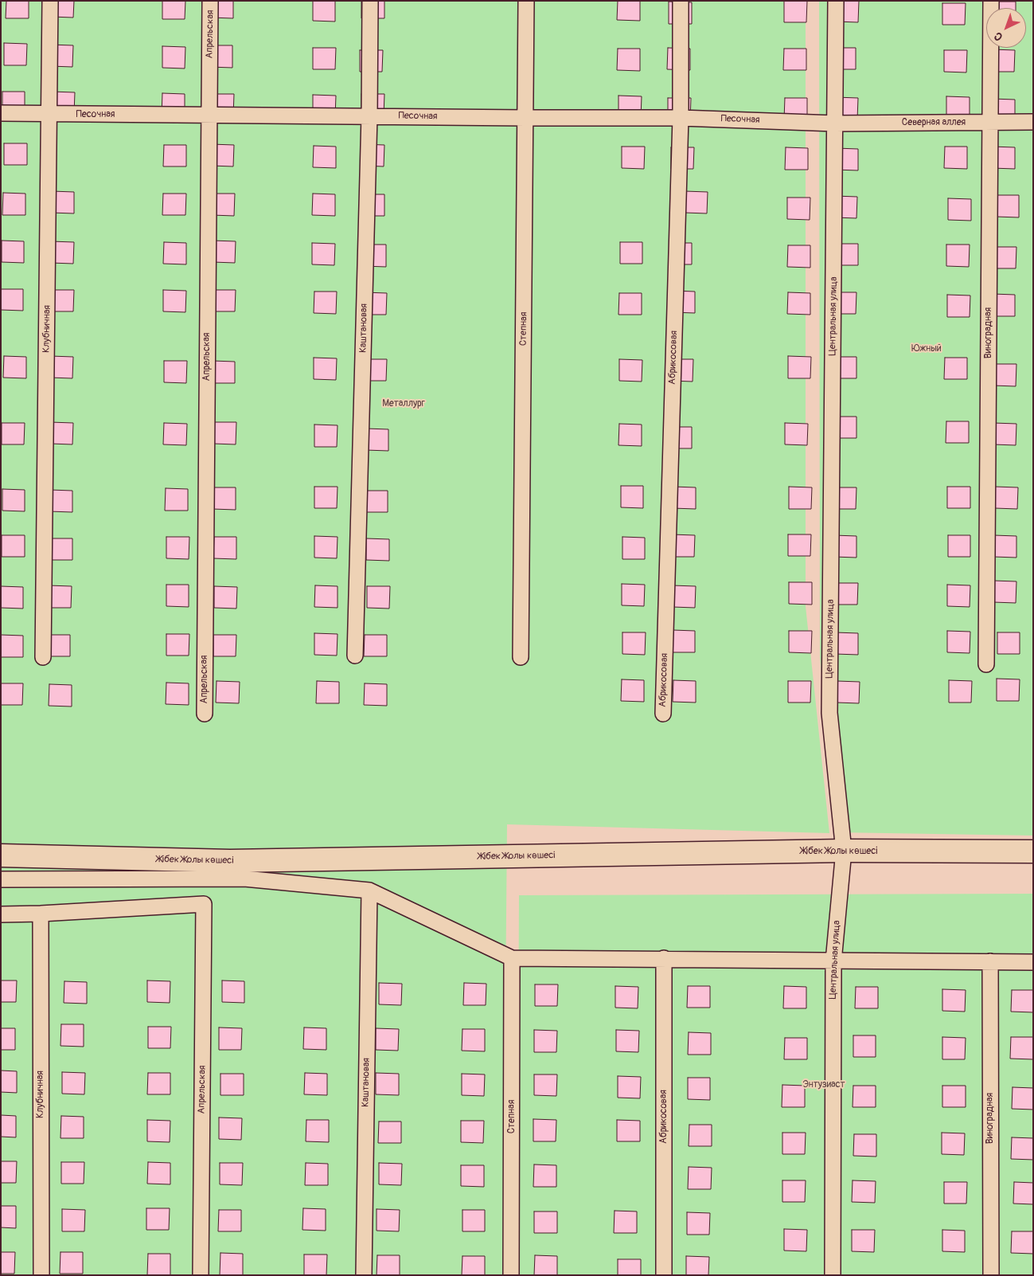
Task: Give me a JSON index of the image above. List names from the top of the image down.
{
  "streets": {
    "highway": ["Жібек Жолы көшесі"],
    "street": [
      "Апрельская",
      "Песочная",
      "Северная аллея",
      "Центральная улица",
      "Каштановая",
      "Клубничная",
      "Степная",
      "Виноградная",
      "Абрикосовая"
    ]
  },
  "crossings": [
    ["Апрельская", "Песочная"],
    ["Апрельская", "Клубничная"],
    ["Песочная", "Северная аллея"],
    ["Песочная", "Центральная улица"],
    ["Песочная", "Каштановая"],
    ["Песочная", "Клубничная"],
    ["Песочная", "Степная"],
    ["Песочная", "Абрикосовая"],
    ["Северная аллея", "Центральная улица"],
    ["Северная аллея", "Виноградная"],
    ["Центральная улица", "Жібек Жолы көшесі"]
  ],
  "parks": ["Южный", "Металлург", "Энтузиаст"],
  "north": "bottom left"
}
